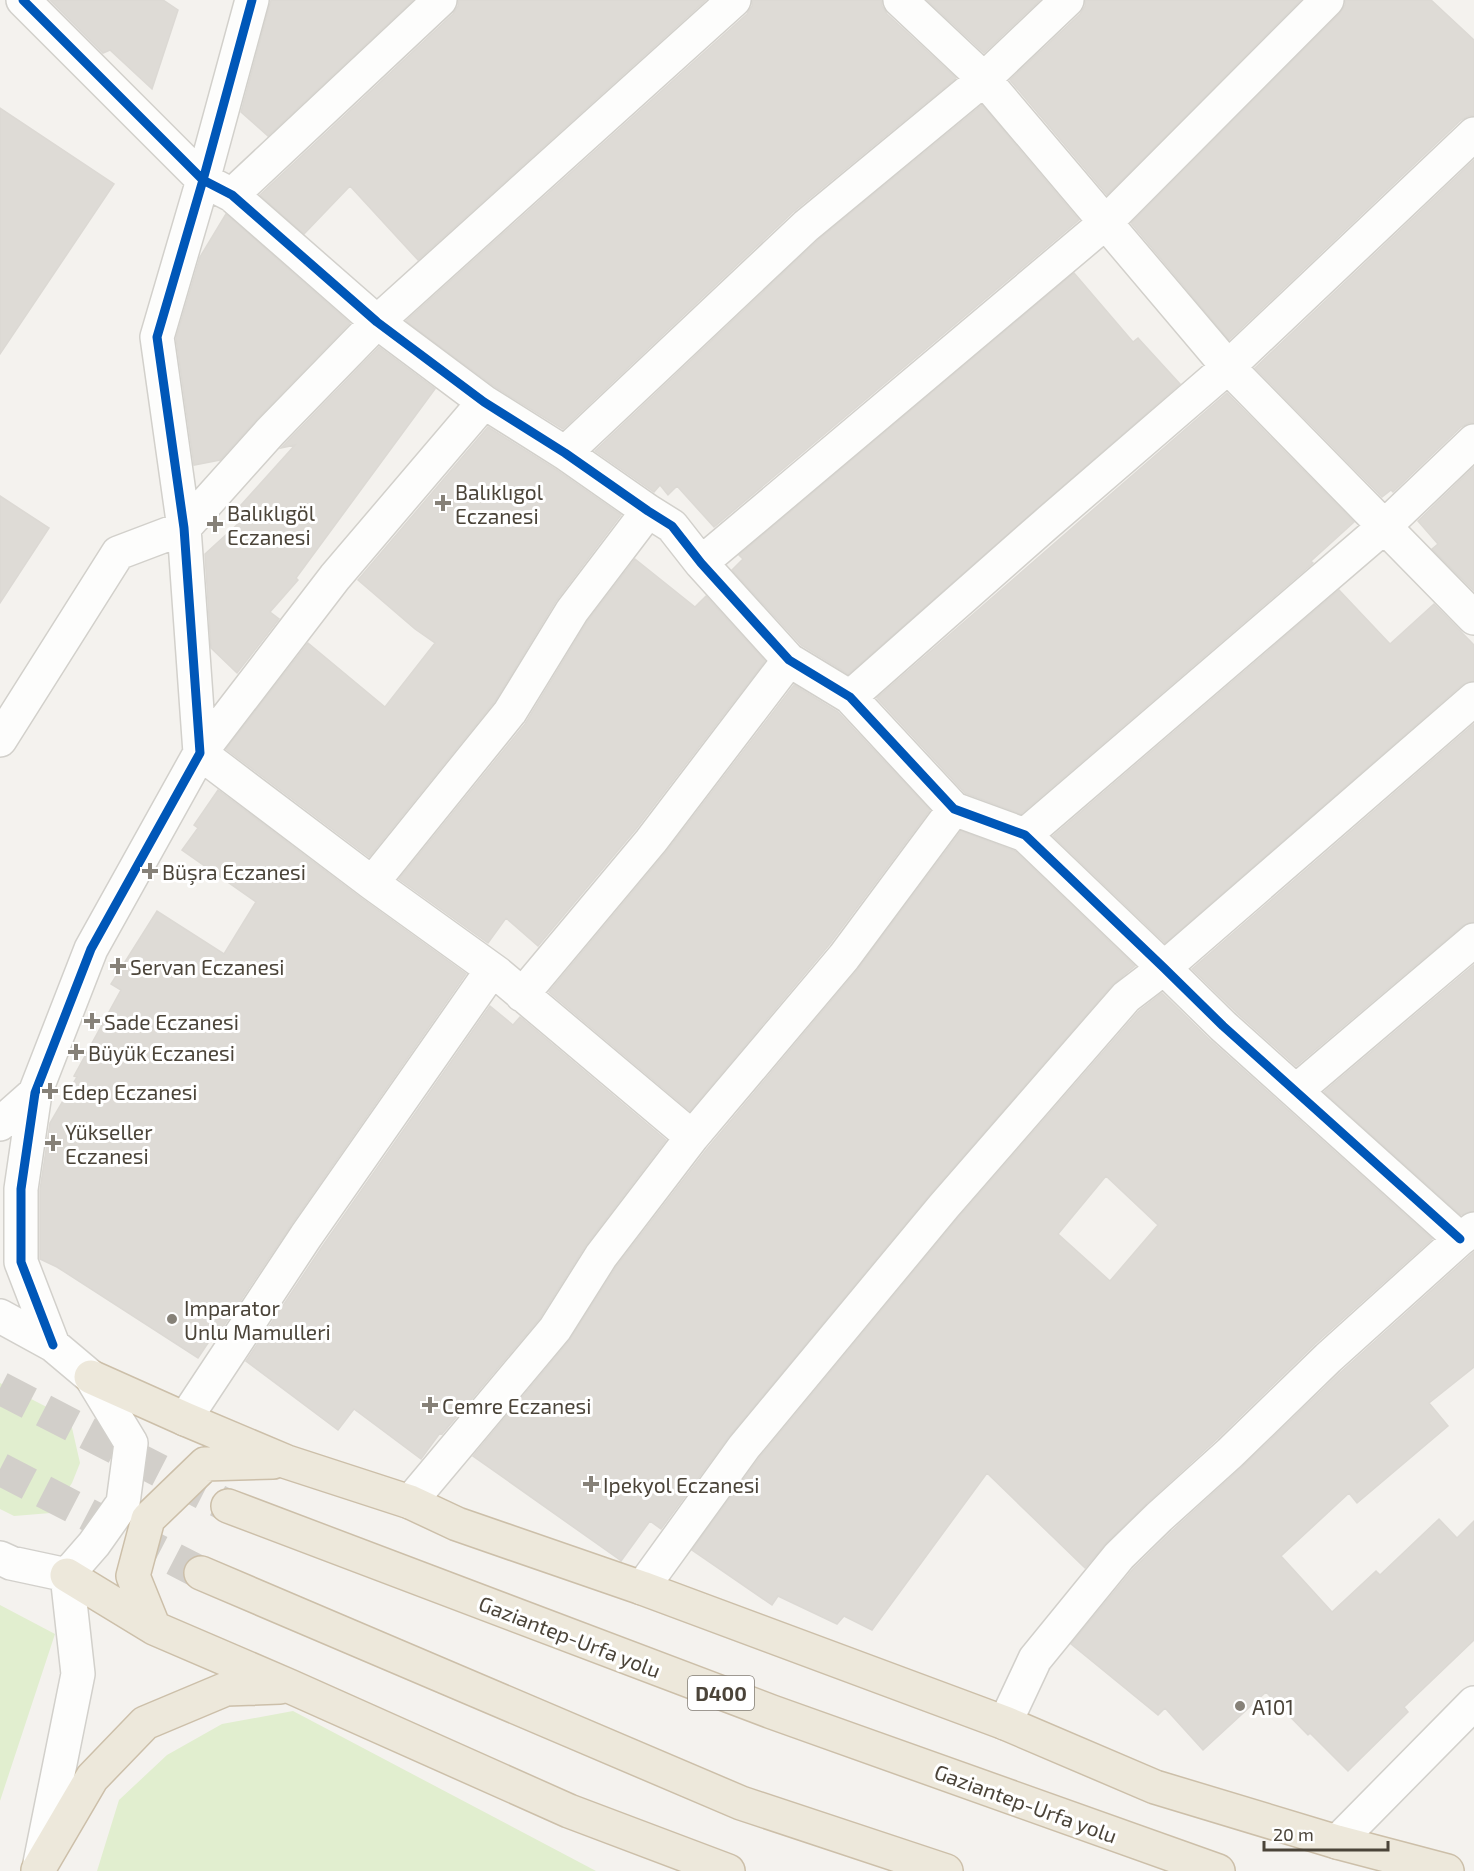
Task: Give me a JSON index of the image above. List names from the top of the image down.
{
  "streets": {
    "highway": ["Gaziantep-Urfa yolu", "D400"]
  },
  "places": {
    "health": [
      "Balıklıgol Eczanesi",
      "Balıklıgöl Eczanesi",
      "Büşra Eczanesi",
      "Servan Eczanesi",
      "Sade Eczanesi",
      "Büyük Eczanesi",
      "Edep Eczanesi",
      "Yükseller Eczanesi",
      "Cemre Eczanesi",
      "Ipekyol Eczanesi"
    ],
    "other": ["Imparator Unlu Mamulleri", "A101"]
  },
  "scale_bar": "20 m"
}
